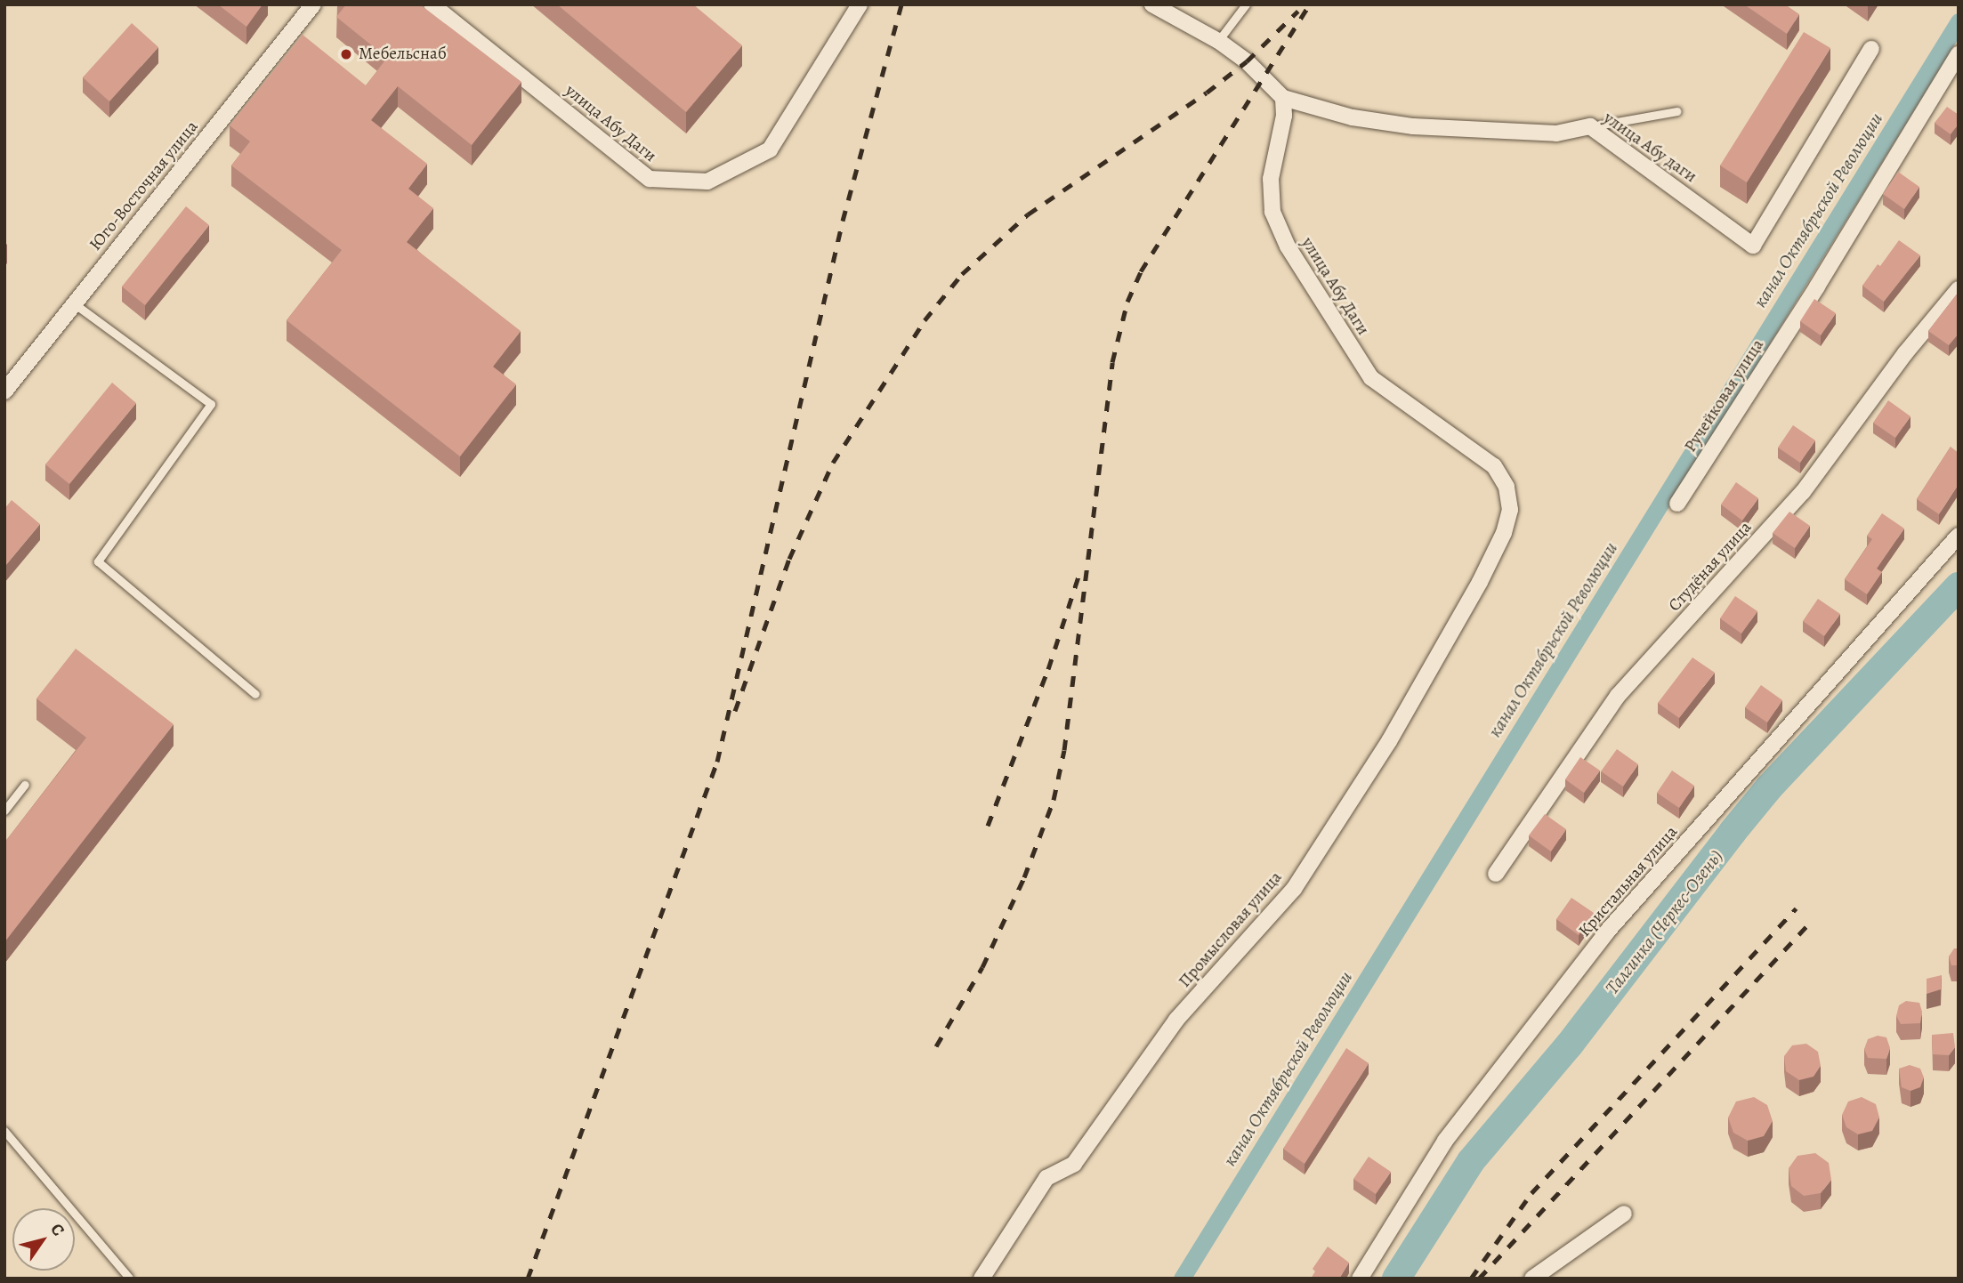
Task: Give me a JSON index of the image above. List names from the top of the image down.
{
  "streets": {
    "street": [
      "улица Абу Даги",
      "улица Абу даги",
      "Юго-Восточная улица",
      "Ручейковая улица",
      "Студёная улица",
      "Кристальная улица",
      "Промысловая улица"
    ]
  },
  "crossings": [
    ["улица Абу Даги", "улица Абу даги"],
    ["улица Абу Даги", "Промысловая улица"]
  ],
  "water": ["канал Октябрьской Революции", "Талгинка (Черкес-Озень)"],
  "places": ["Мебельснаб"],
  "north": "top right"
}
